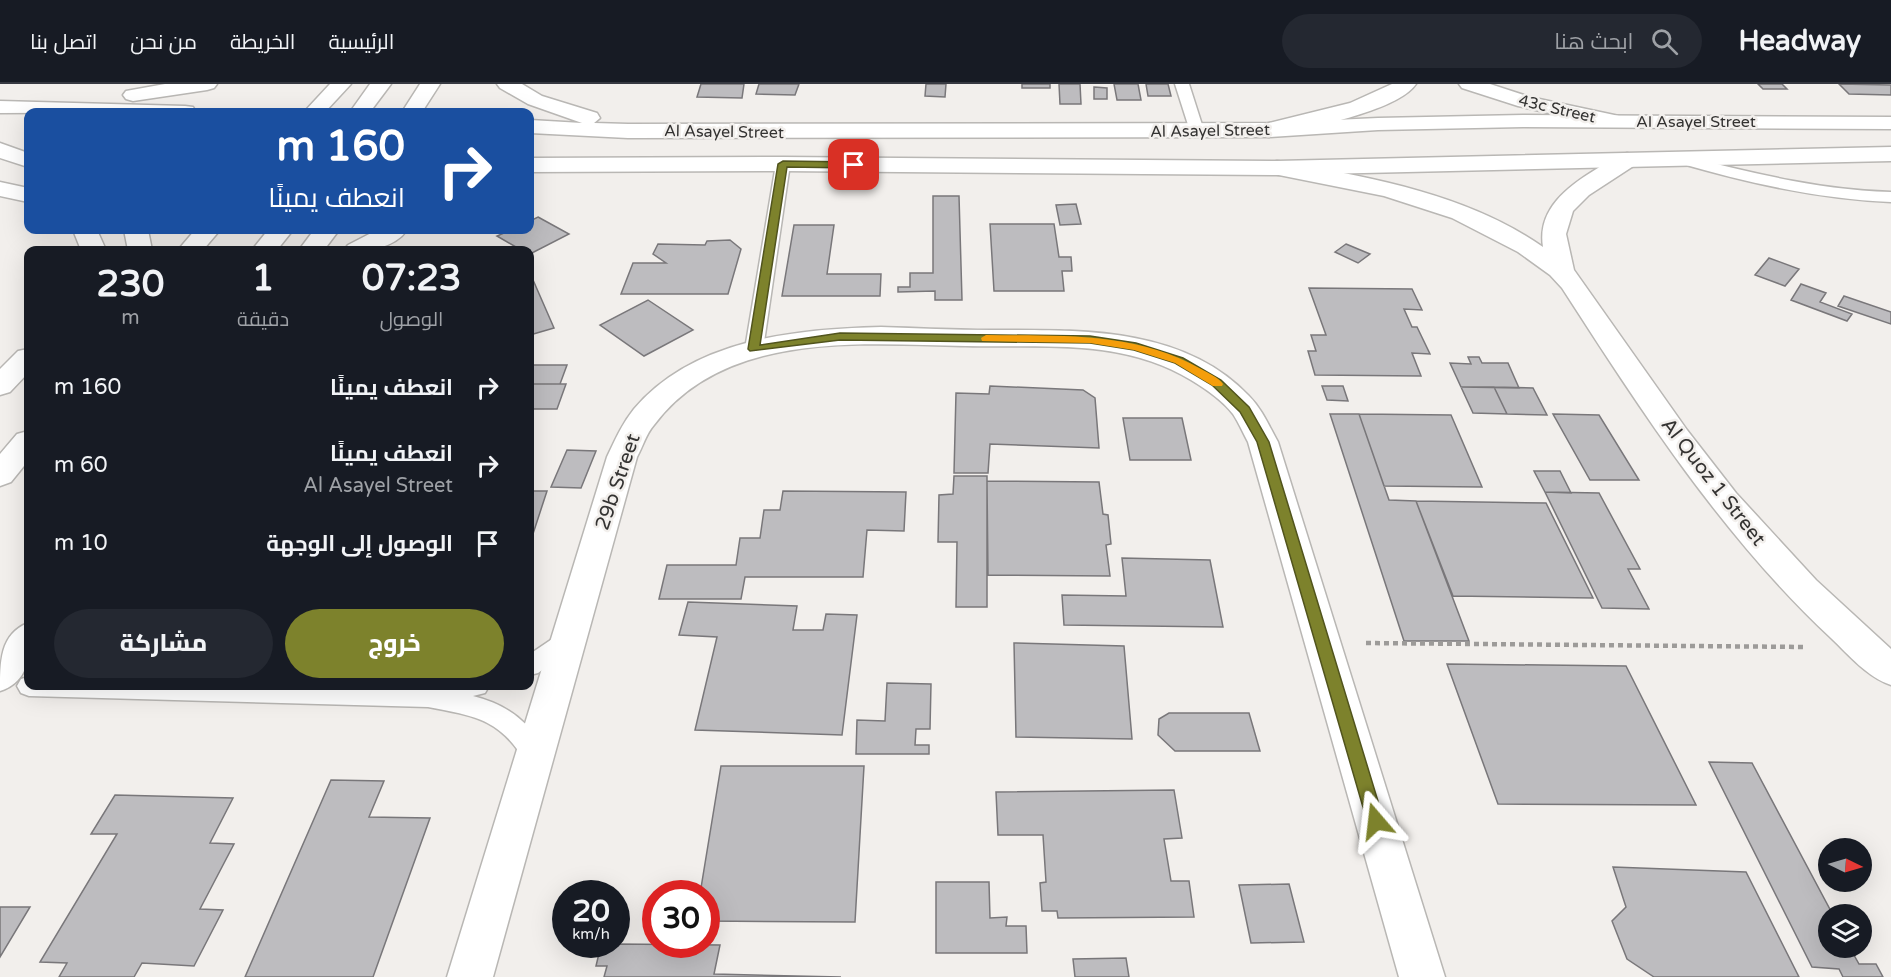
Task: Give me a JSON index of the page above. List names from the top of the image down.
{
  "streets": {
    "main road": [
      "43c Street",
      "Al Asayel Street",
      "29b Street",
      "Al Quoz 1 Street"
    ]
  },
  "crossings": [
    ["43c Street", "Al Asayel Street"],
    ["Al Asayel Street", "Al Quoz 1 Street"]
  ],
  "north": "right",
  "page": {
    "header": "Headway",
    "search": "ابحث هنا",
    "nav": [
      "الرئيسية",
      "الخريطة",
      "من نحن",
      "اتصل بنا"
    ],
    "turn": ["160 m", "انعطف يمينًا"],
    "eta": [
      "07:23",
      "الوصول",
      "1",
      "دقيقة",
      "230",
      "m"
    ],
    "list": [
      {
        "name": "انعطف يمينًا",
        "value": "160 m"
      },
      {
        "name": "انعطف يمينًا",
        "note": "Al Asayel Street",
        "value": "60 m"
      },
      {
        "name": "الوصول إلى الوجهة",
        "value": "10 m"
      }
    ],
    "buttons": ["خروج", "مشاركة"],
    "speed": "20 km/h",
    "limit": "30"
  }
}
